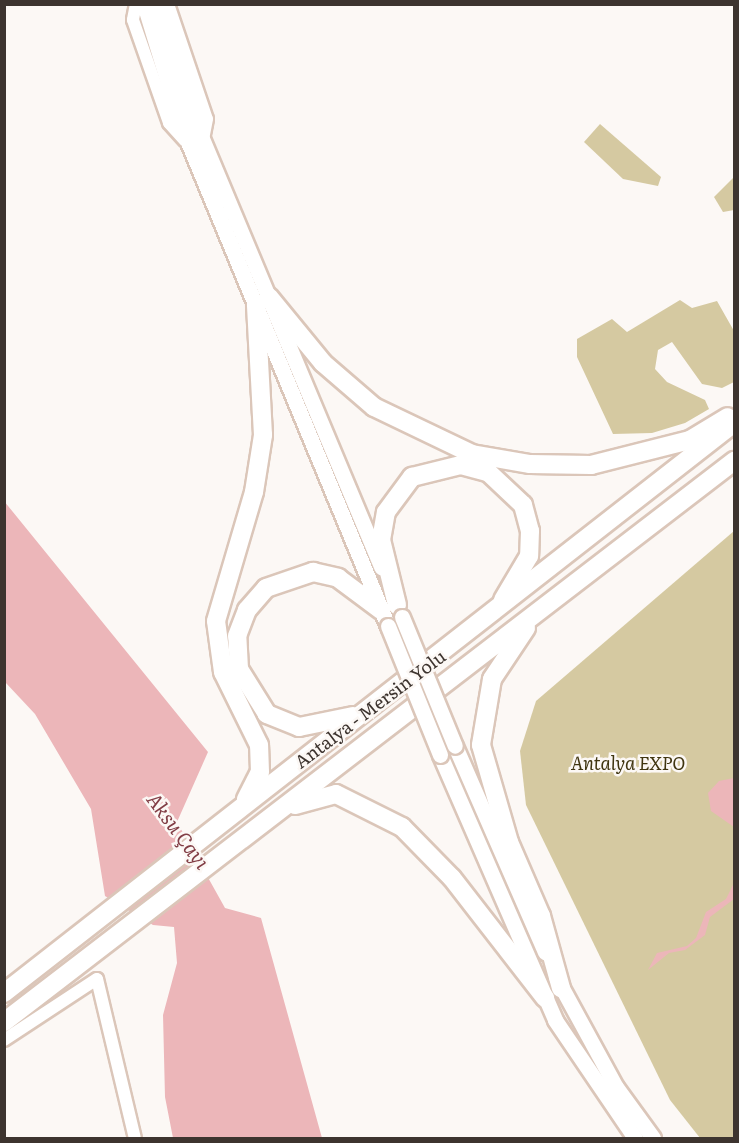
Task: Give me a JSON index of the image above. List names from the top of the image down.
{
  "streets": {
    "highway": ["Antalya - Mersin Yolu"]
  },
  "water": ["Aksu Çayı"],
  "parks": ["Antalya EXPO"]
}
